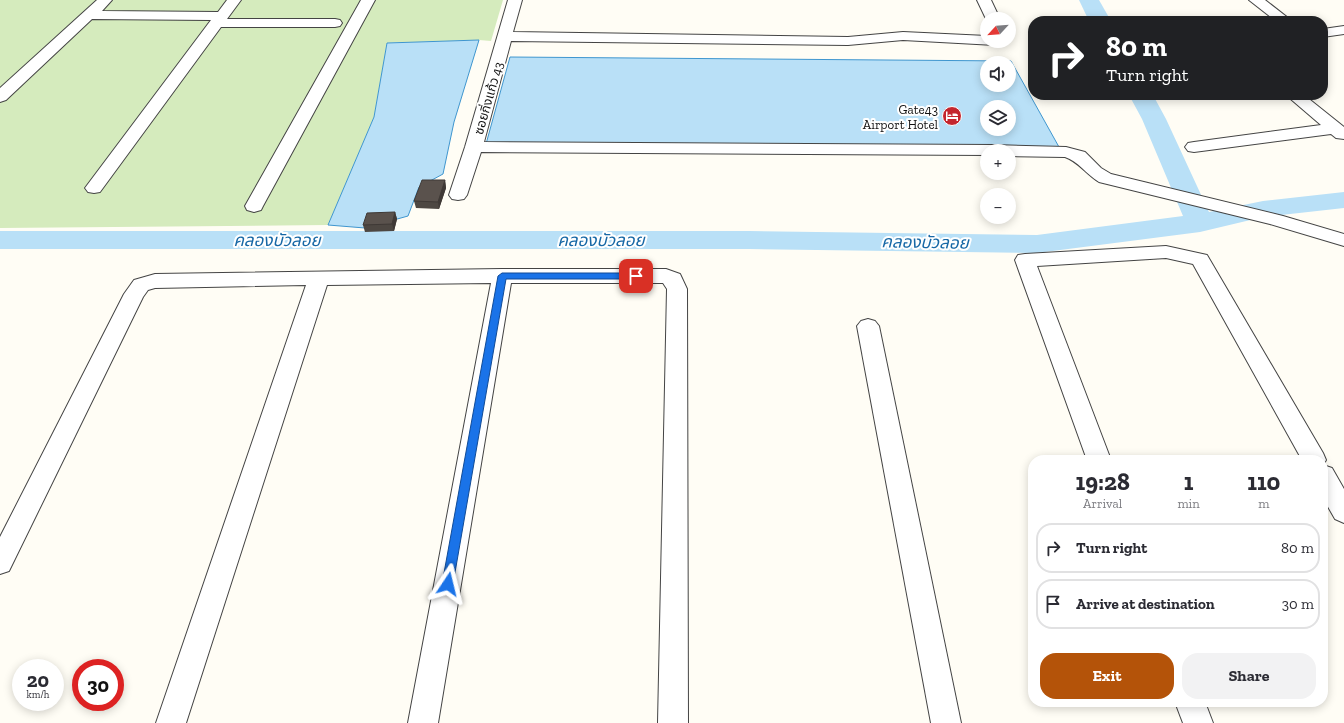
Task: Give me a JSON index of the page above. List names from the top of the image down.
{
  "streets": {
    "street": ["ซอยกิ่งแก้ว 43"]
  },
  "water": ["คลองบัวลอย"],
  "places": {
    "hotel": ["Gate43 Airport Hotel"]
  },
  "north": "bottom left",
  "page": {
    "map_buttons": ["+", "−"],
    "turn": ["80 m", "Turn right"],
    "eta": [
      "19:28",
      "Arrival",
      "1",
      "min",
      "110",
      "m"
    ],
    "list": [
      {
        "name": "Turn right",
        "value": "80 m"
      },
      {
        "name": "Arrive at destination",
        "value": "30 m"
      }
    ],
    "buttons": ["Exit", "Share"],
    "speed": "20 km/h",
    "limit": "30"
  }
}
